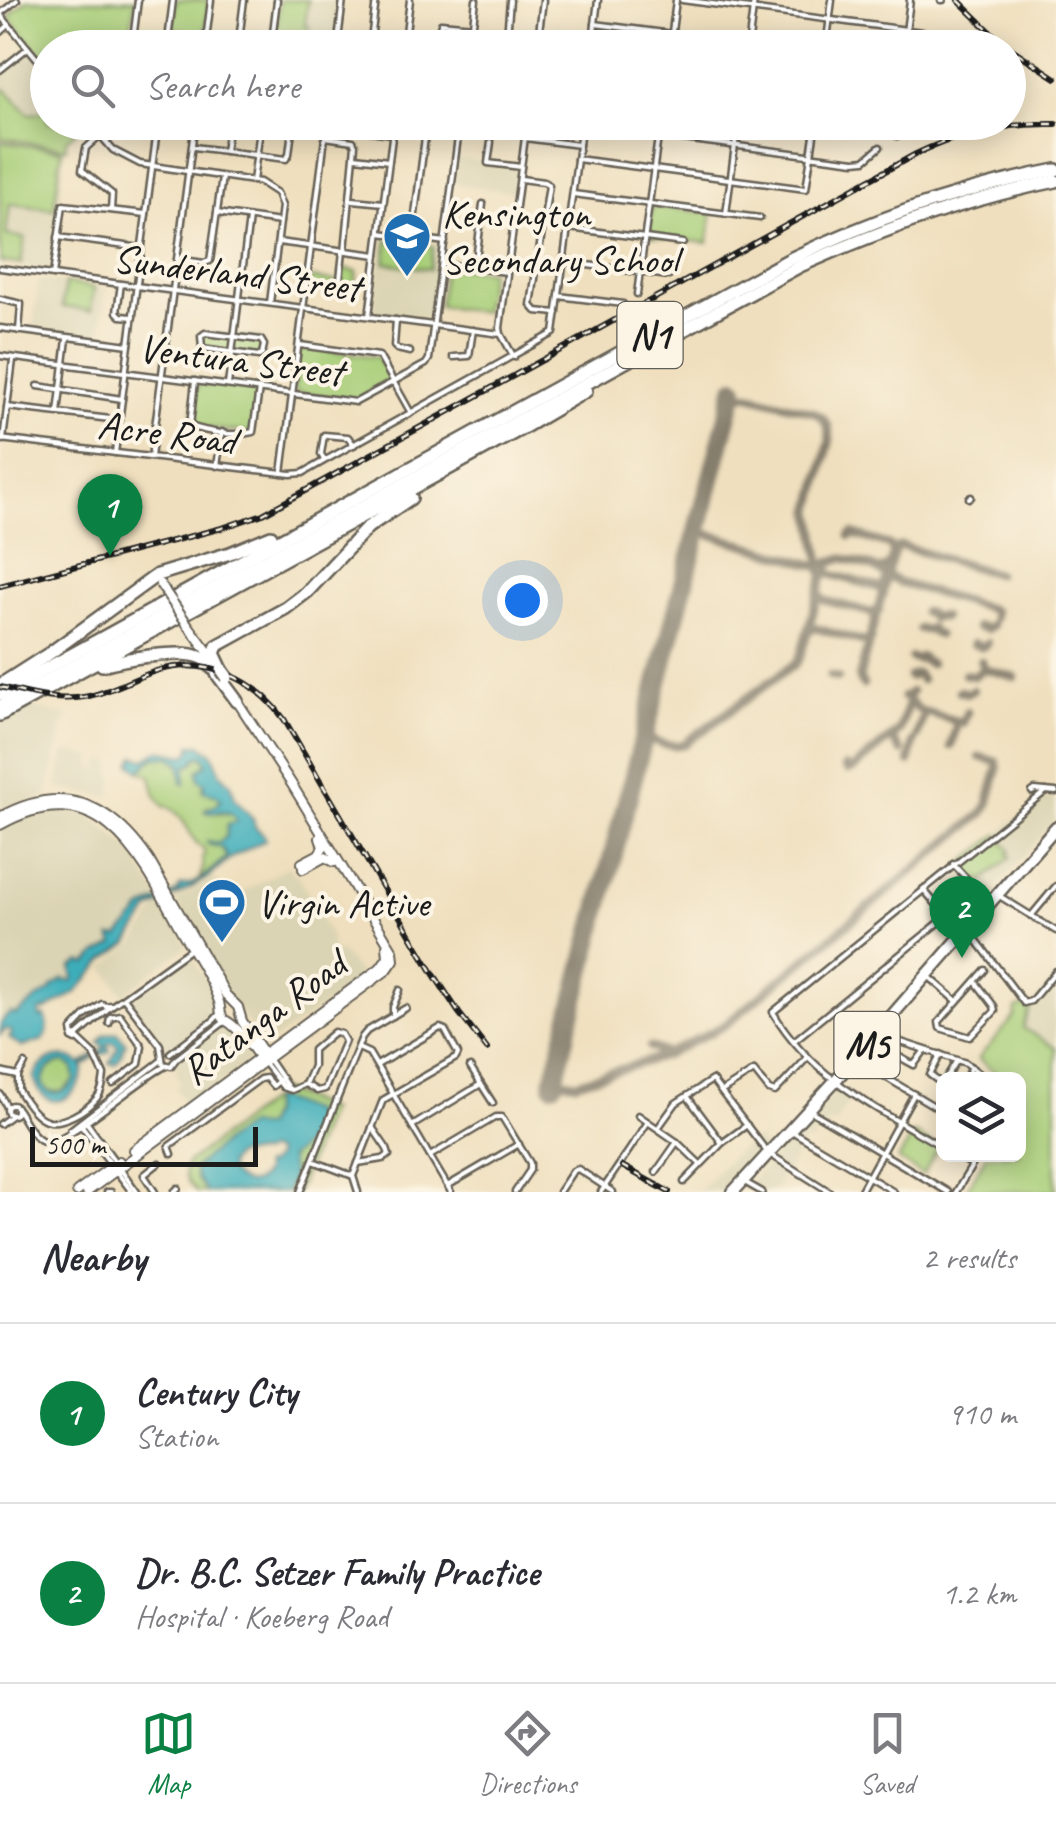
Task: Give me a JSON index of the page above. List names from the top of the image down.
{
  "streets": {
    "highway": ["N1"],
    "main road": ["Ratanga Road", "M5"],
    "street": ["Sunderland Street", "Ventura Street", "Acre Road"]
  },
  "crossings": [
    ["Sunderland Street", "Ventura Street"]
  ],
  "places": {
    "school or university": ["Kensington Secondary School"],
    "sports": ["Virgin Active"]
  },
  "scale_bar": "500 m",
  "page": {
    "search": "Search here",
    "pins": ["1", "2"],
    "scale": "500 m",
    "heading": ["Nearby", "2 results"],
    "list": [
      {
        "mark": "1",
        "name": "Century City",
        "note": "Station",
        "value": "910 m"
      },
      {
        "mark": "2",
        "name": "Dr. B.C. Setzer Family Practice",
        "note": "Hospital · Koeberg Road",
        "value": "1.2 km"
      }
    ],
    "nav": ["Map", "Directions", "Saved"]
  }
}
